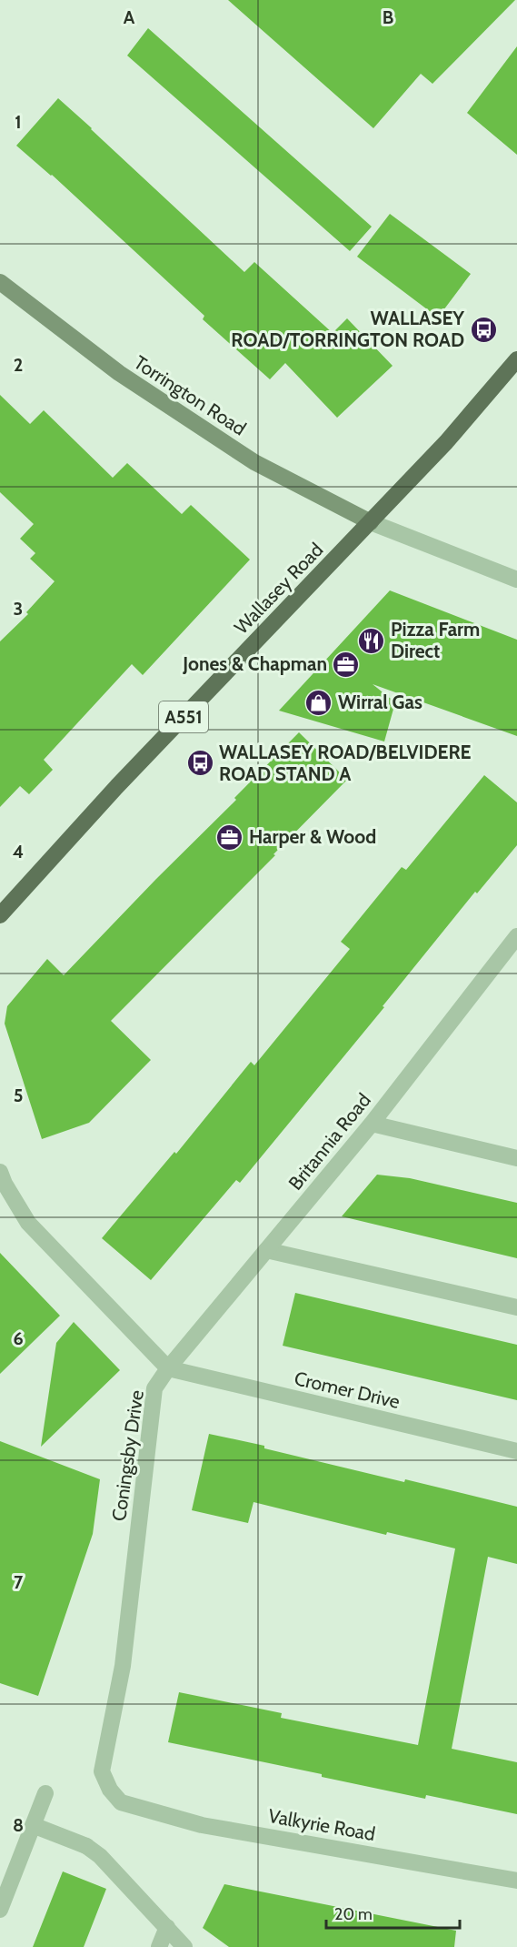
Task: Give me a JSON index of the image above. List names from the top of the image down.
{
  "streets": {
    "main road": ["Wallasey Road", "A551"],
    "street": [
      "Torrington Road",
      "Britannia Road",
      "Cromer Drive",
      "Coningsby Drive",
      "Valkyrie Road"
    ]
  },
  "crossings": [
    ["Torrington Road", "Wallasey Road"],
    ["Britannia Road", "Cromer Drive"],
    ["Britannia Road", "Coningsby Drive"],
    ["Cromer Drive", "Coningsby Drive"],
    ["Coningsby Drive", "Valkyrie Road"]
  ],
  "places": {
    "bus stop": ["WALLASEY ROAD/TORRINGTON ROAD", "WALLASEY ROAD/BELVIDERE ROAD STAND A"],
    "restaurant": ["Pizza Farm Direct"],
    "office": ["Jones & Chapman", "Harper & Wood"],
    "shop": ["Wirral Gas"]
  },
  "scale_bar": "20 m",
  "grid": {
    "columns": ["A", "B"],
    "rows": [
      "1",
      "2",
      "3",
      "4",
      "5",
      "6",
      "7",
      "8"
    ]
  }
}
